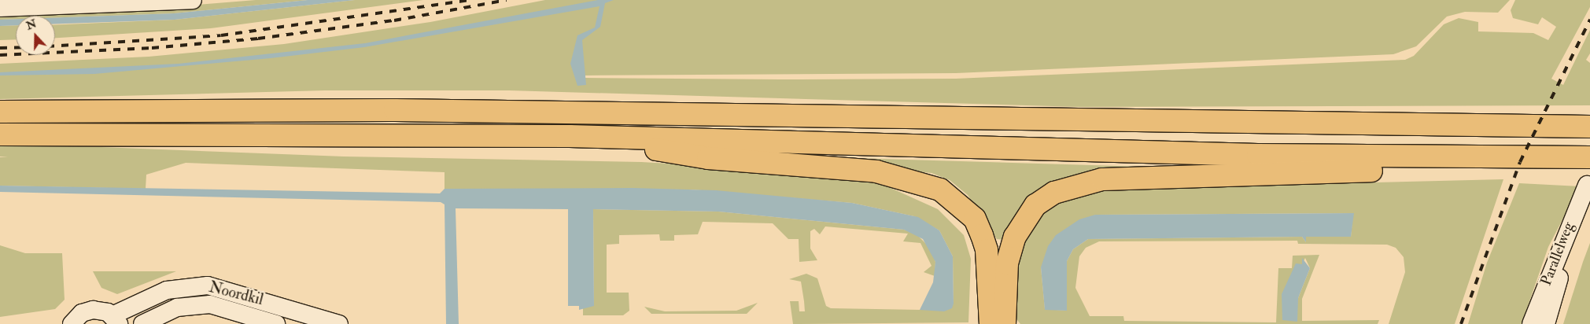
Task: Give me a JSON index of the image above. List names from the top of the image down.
{
  "streets": {
    "street": ["Parallelweg", "Noordkil"]
  },
  "north": "top"
}
